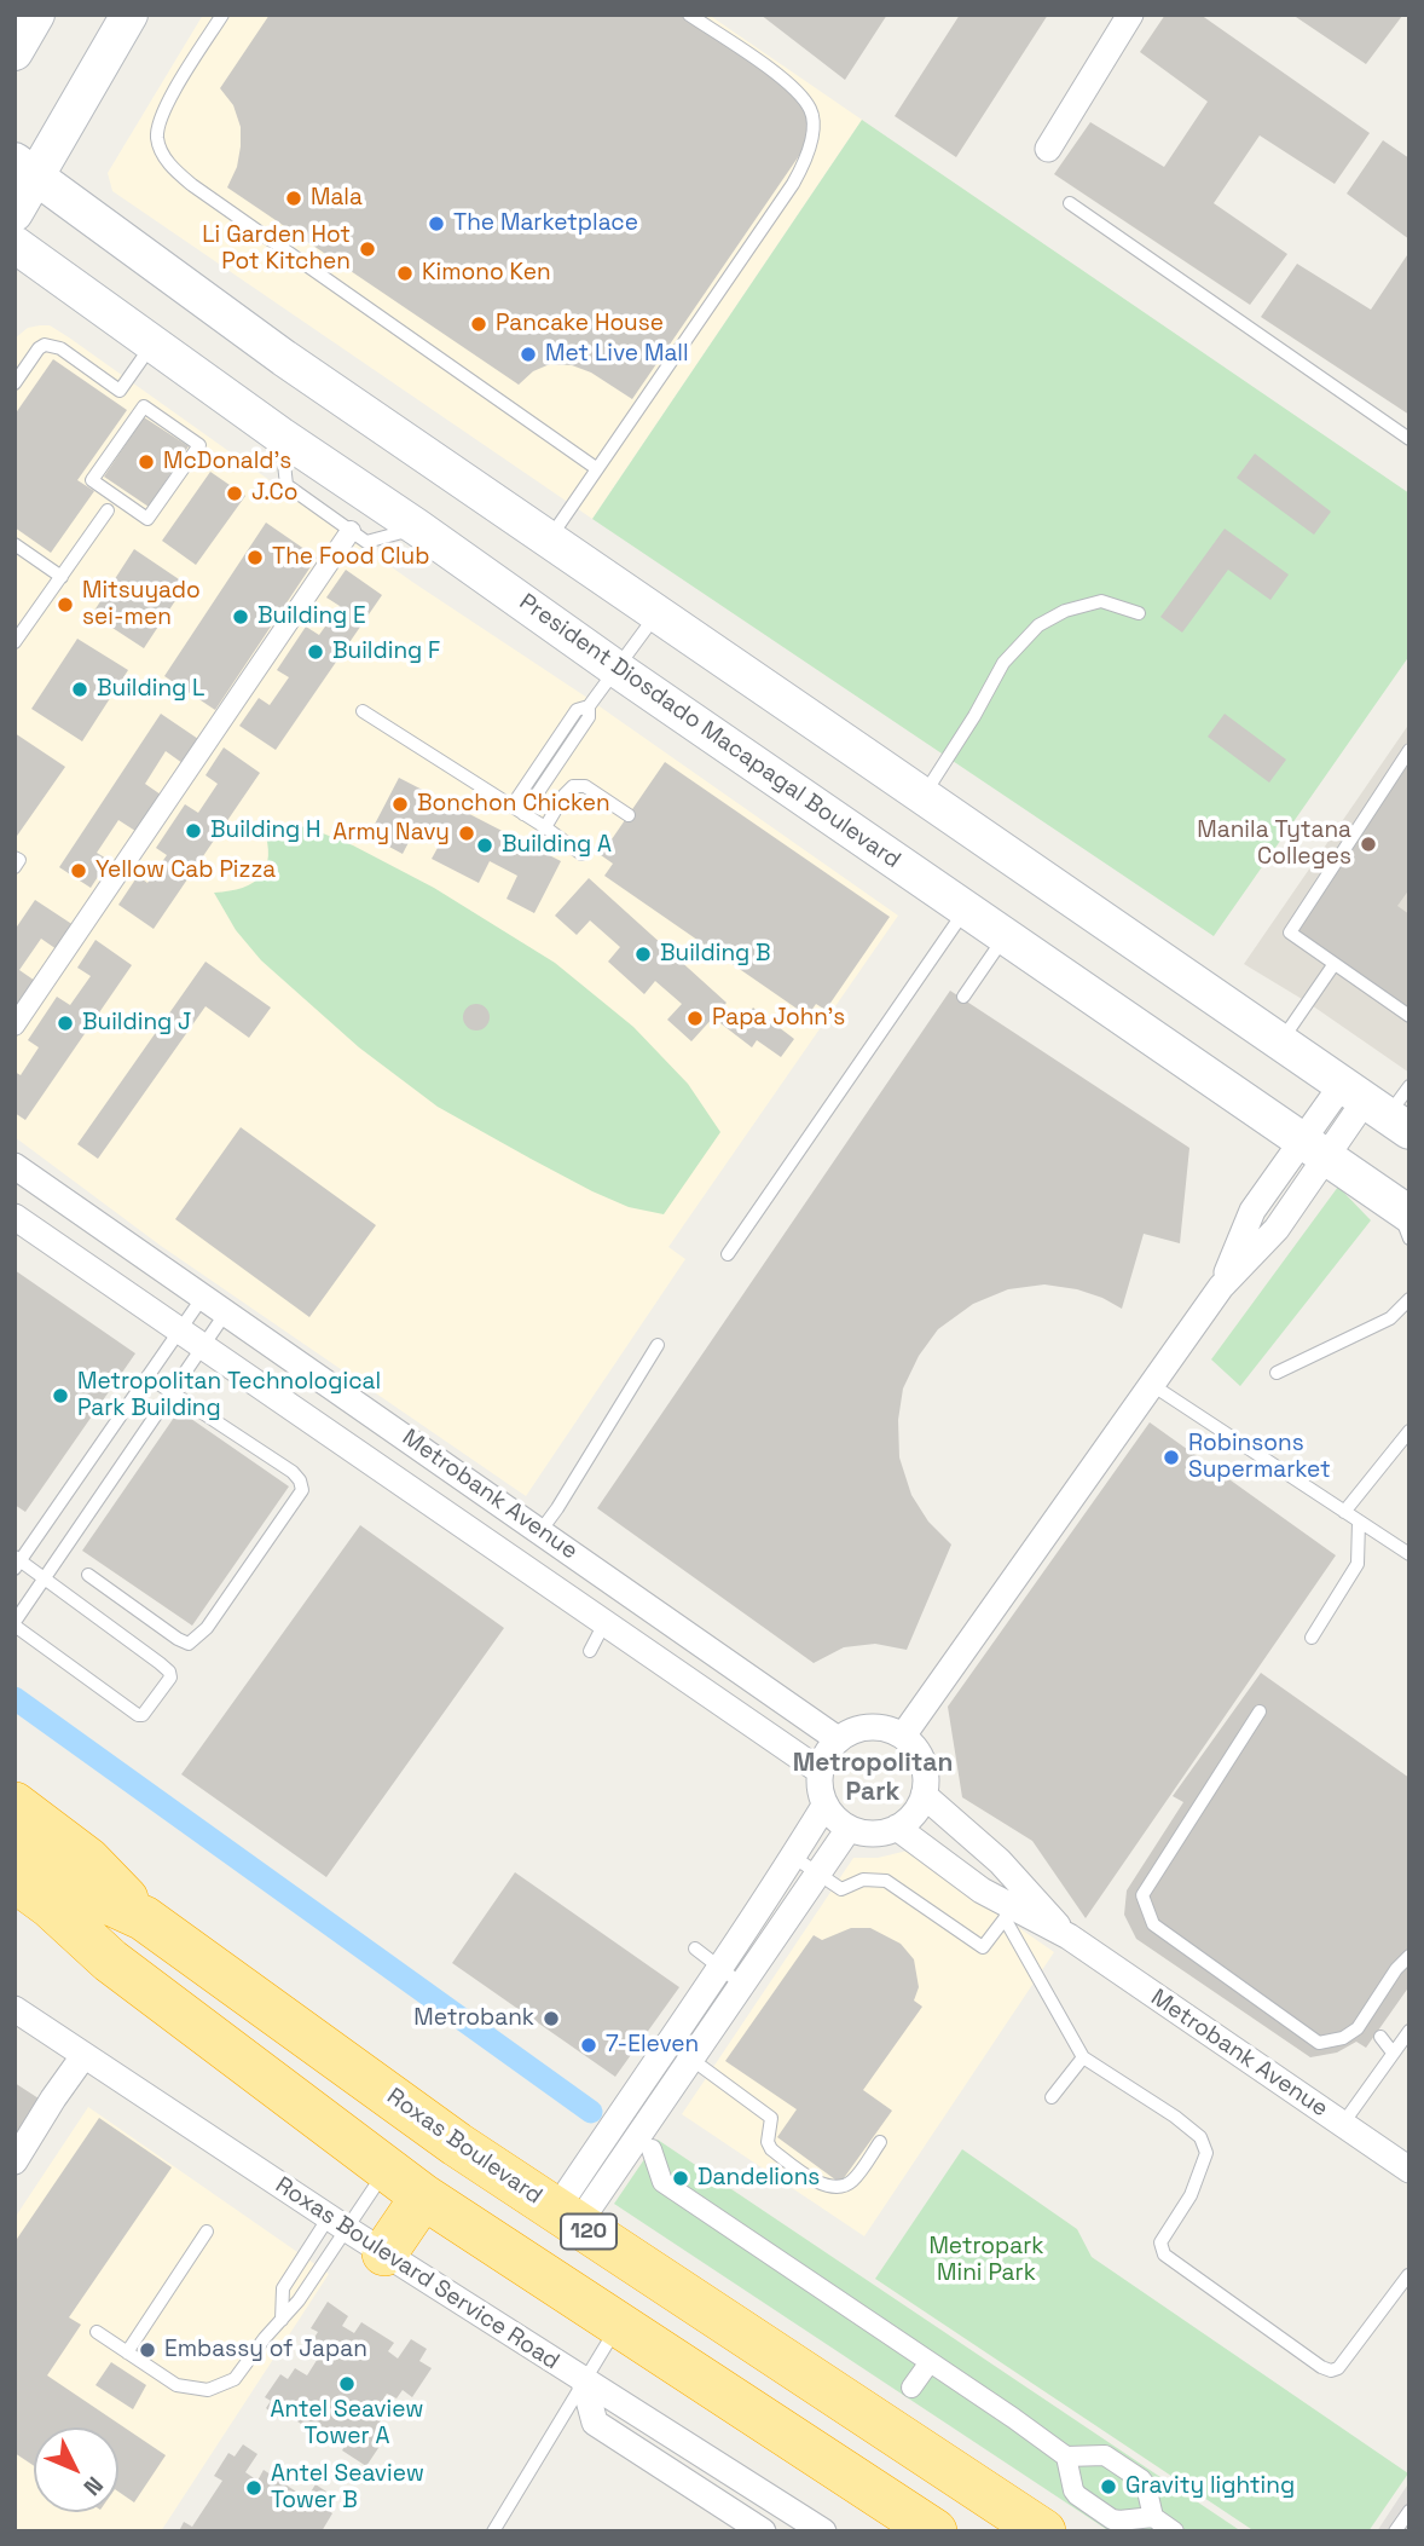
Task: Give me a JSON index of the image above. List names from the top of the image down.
{
  "streets": {
    "highway": ["Roxas Boulevard", "120"],
    "main road": ["President Diosdado Macapagal Boulevard"],
    "street": ["Metrobank Avenue", "Roxas Boulevard Service Road"]
  },
  "crossings": [
    ["Roxas Boulevard", "120"]
  ],
  "districts": ["Metropolitan Park"],
  "parks": ["Metropark Mini Park"],
  "places": [
    "Mala",
    "The Marketplace",
    "Li Garden Hot Pot Kitchen",
    "Kimono Ken",
    "Pancake House",
    "Met Live Mall",
    "McDonald's",
    "J.Co",
    "The Food Club",
    "Mitsuyado sei-men",
    "Building E",
    "Building F",
    "Building L",
    "Bonchon Chicken",
    "Building H",
    "Army Navy",
    "Manila Tytana Colleges",
    "Building A",
    "Yellow Cab Pizza",
    "Building B",
    "Papa John's",
    "Building J",
    "Metropolitan Technological Park Building",
    "Robinsons Supermarket",
    "Metrobank",
    "7-Eleven",
    "Dandelions",
    "Embassy of Japan",
    "Antel Seaview Tower A",
    "Gravity lighting",
    "Antel Seaview Tower B"
  ],
  "north": "bottom right"
}
